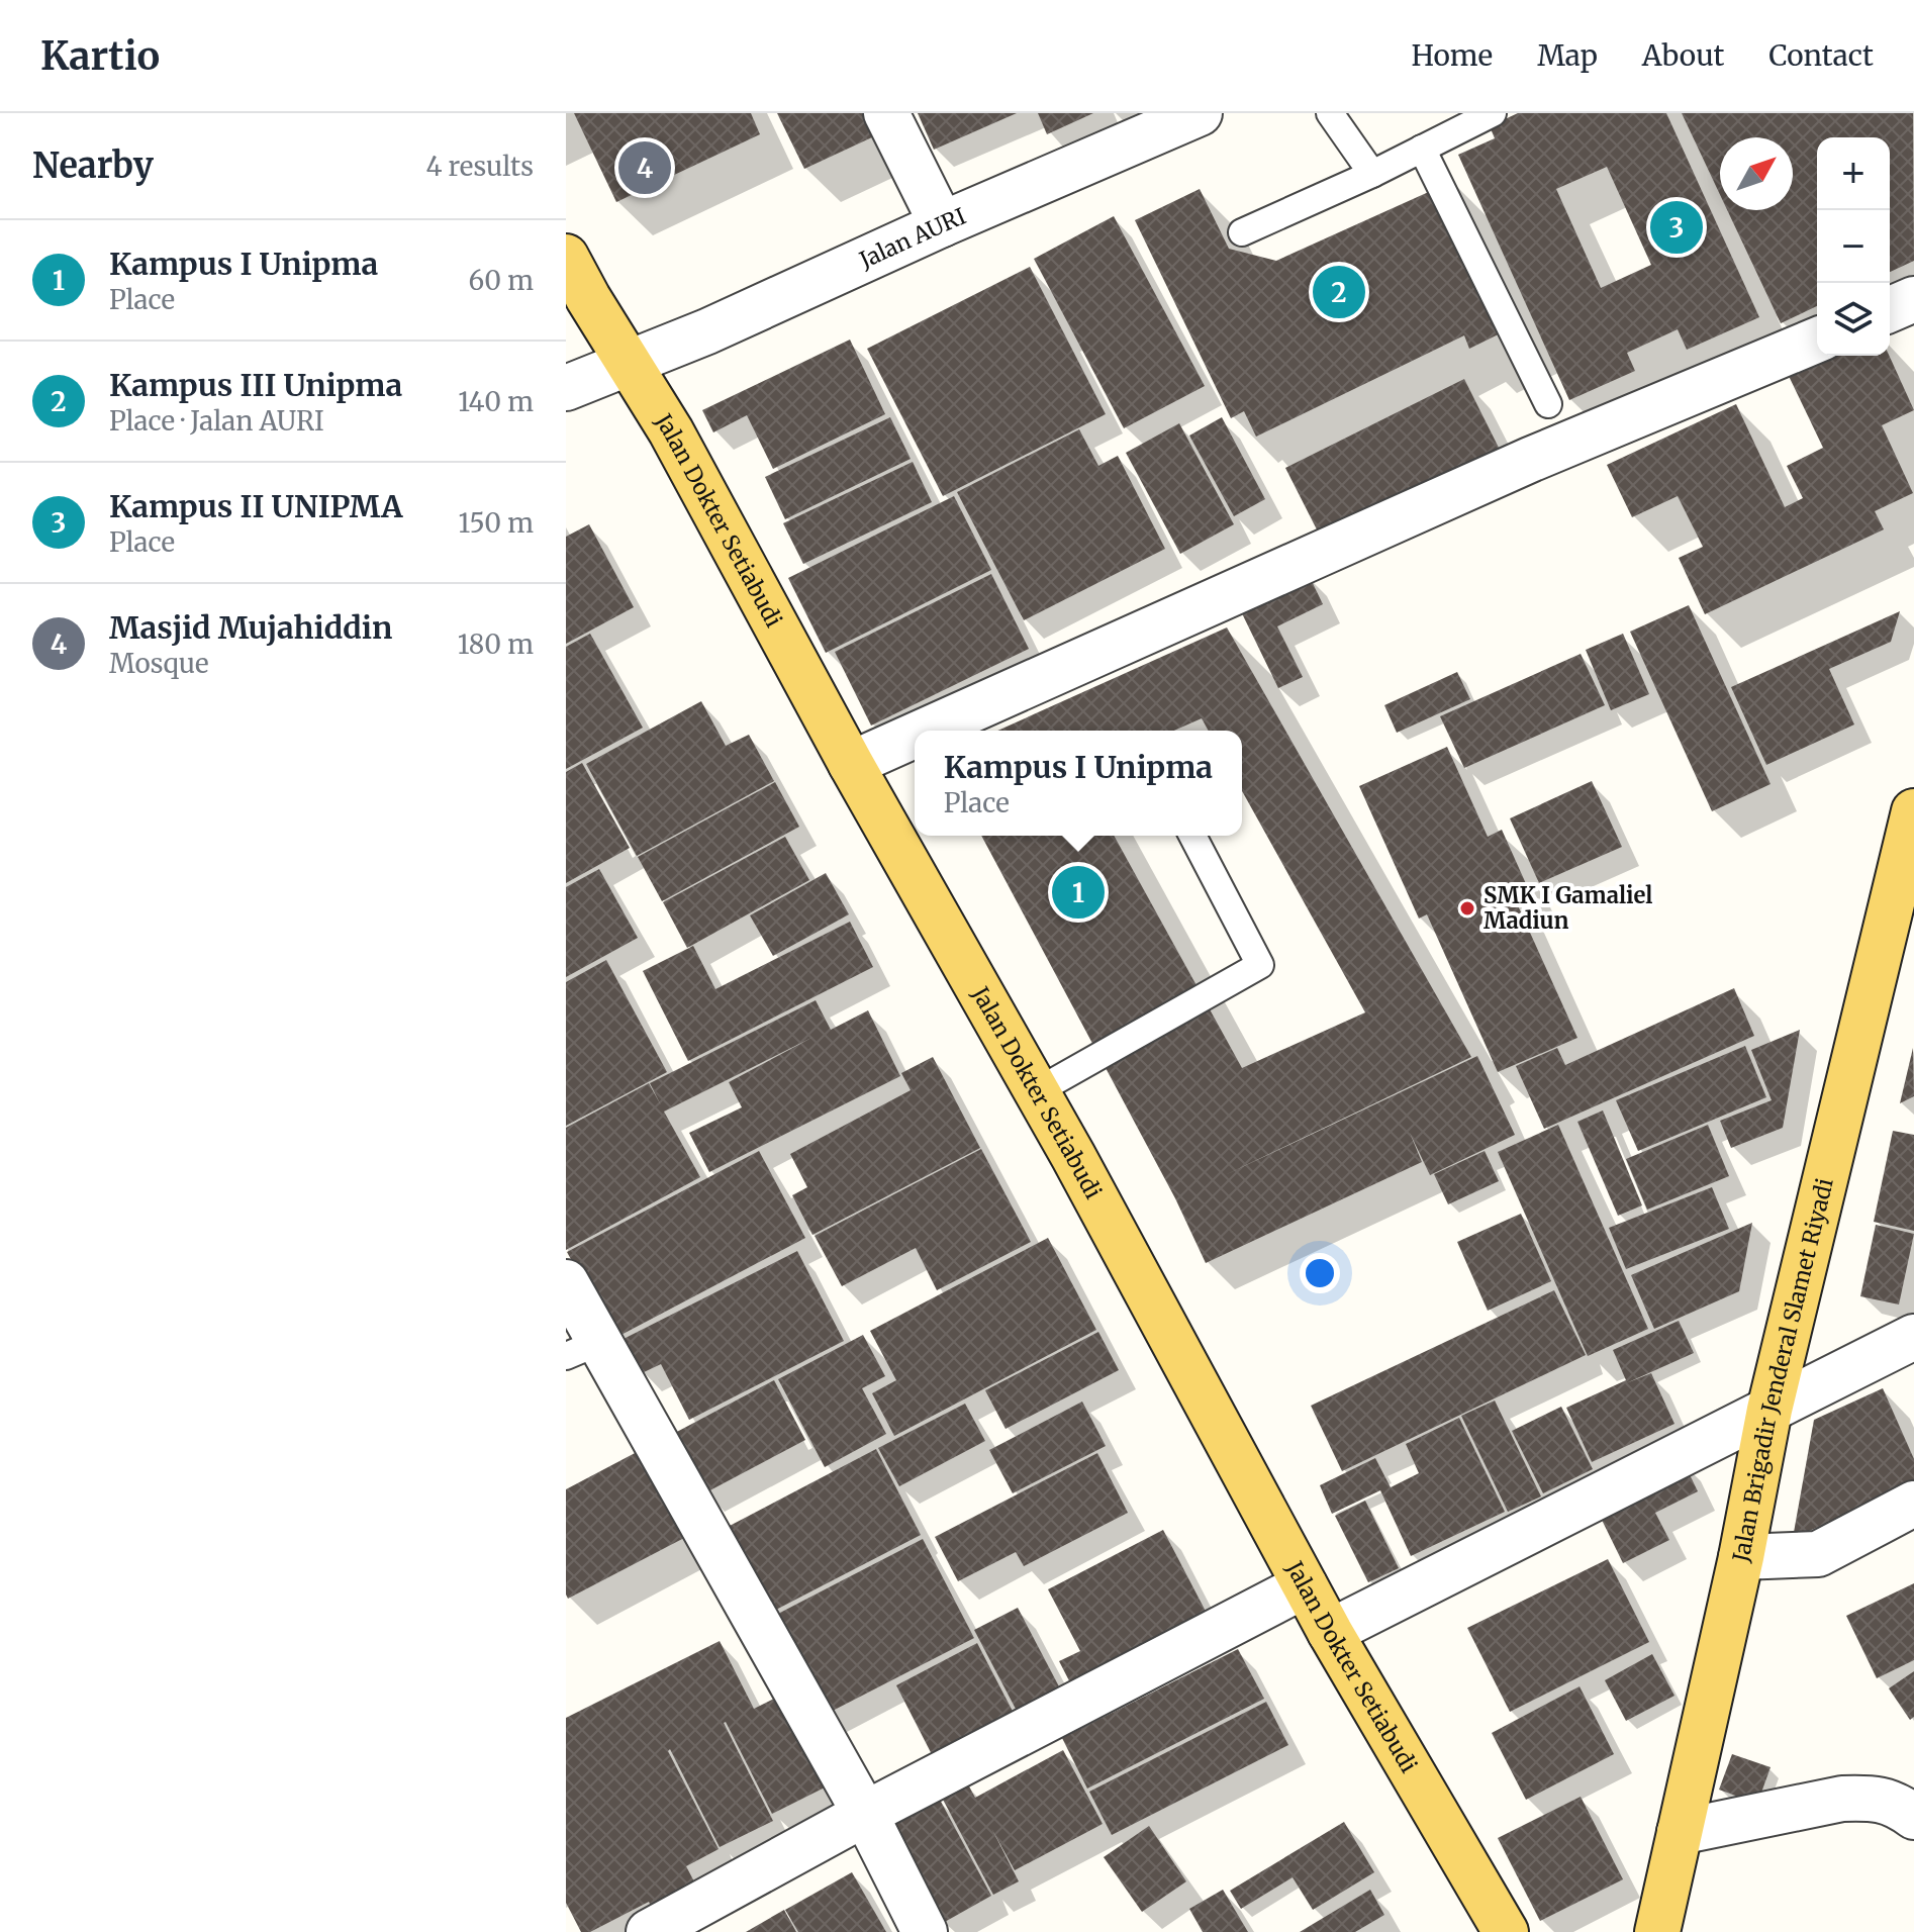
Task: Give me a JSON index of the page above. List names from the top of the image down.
{
  "streets": {
    "main road": ["Jalan Dokter Setiabudi", "Jalan Brigadir Jenderal Slamet Riyadi"],
    "street": ["Jalan AURI"]
  },
  "crossings": [
    ["Jalan AURI", "Jalan Dokter Setiabudi"]
  ],
  "places": ["SMK I Gamaliel Madiun"],
  "north": "top right",
  "page": {
    "header": "Kartio",
    "nav": [
      "Home",
      "Map",
      "About",
      "Contact"
    ],
    "heading": ["Nearby", "4 results"],
    "map_buttons": ["+", "−"],
    "pins": [
      "4",
      "3",
      "2",
      "1"
    ],
    "list": [
      {
        "mark": "1",
        "name": "Kampus I Unipma",
        "note": "Place",
        "value": "60 m"
      },
      {
        "mark": "2",
        "name": "Kampus III Unipma",
        "note": "Place · Jalan AURI",
        "value": "140 m"
      },
      {
        "mark": "3",
        "name": "Kampus II UNIPMA",
        "note": "Place",
        "value": "150 m"
      },
      {
        "mark": "4",
        "name": "Masjid Mujahiddin",
        "note": "Mosque",
        "value": "180 m"
      }
    ],
    "popup": ["Kampus I Unipma", "Place"]
  }
}
